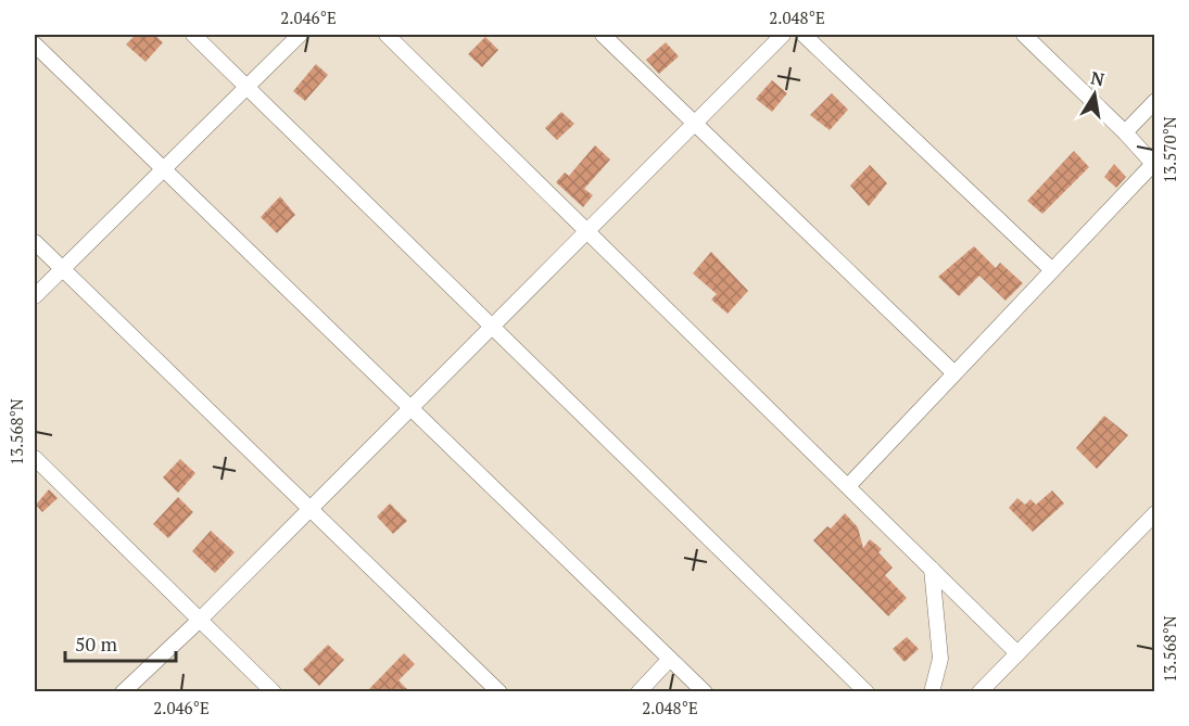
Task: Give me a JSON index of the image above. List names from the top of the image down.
{
  "scale_bar": "50 m",
  "north": "top",
  "coordinates": [
    "2.046°E",
    "2.048°E",
    "13.570°N",
    "13.568°N"
  ]
}
